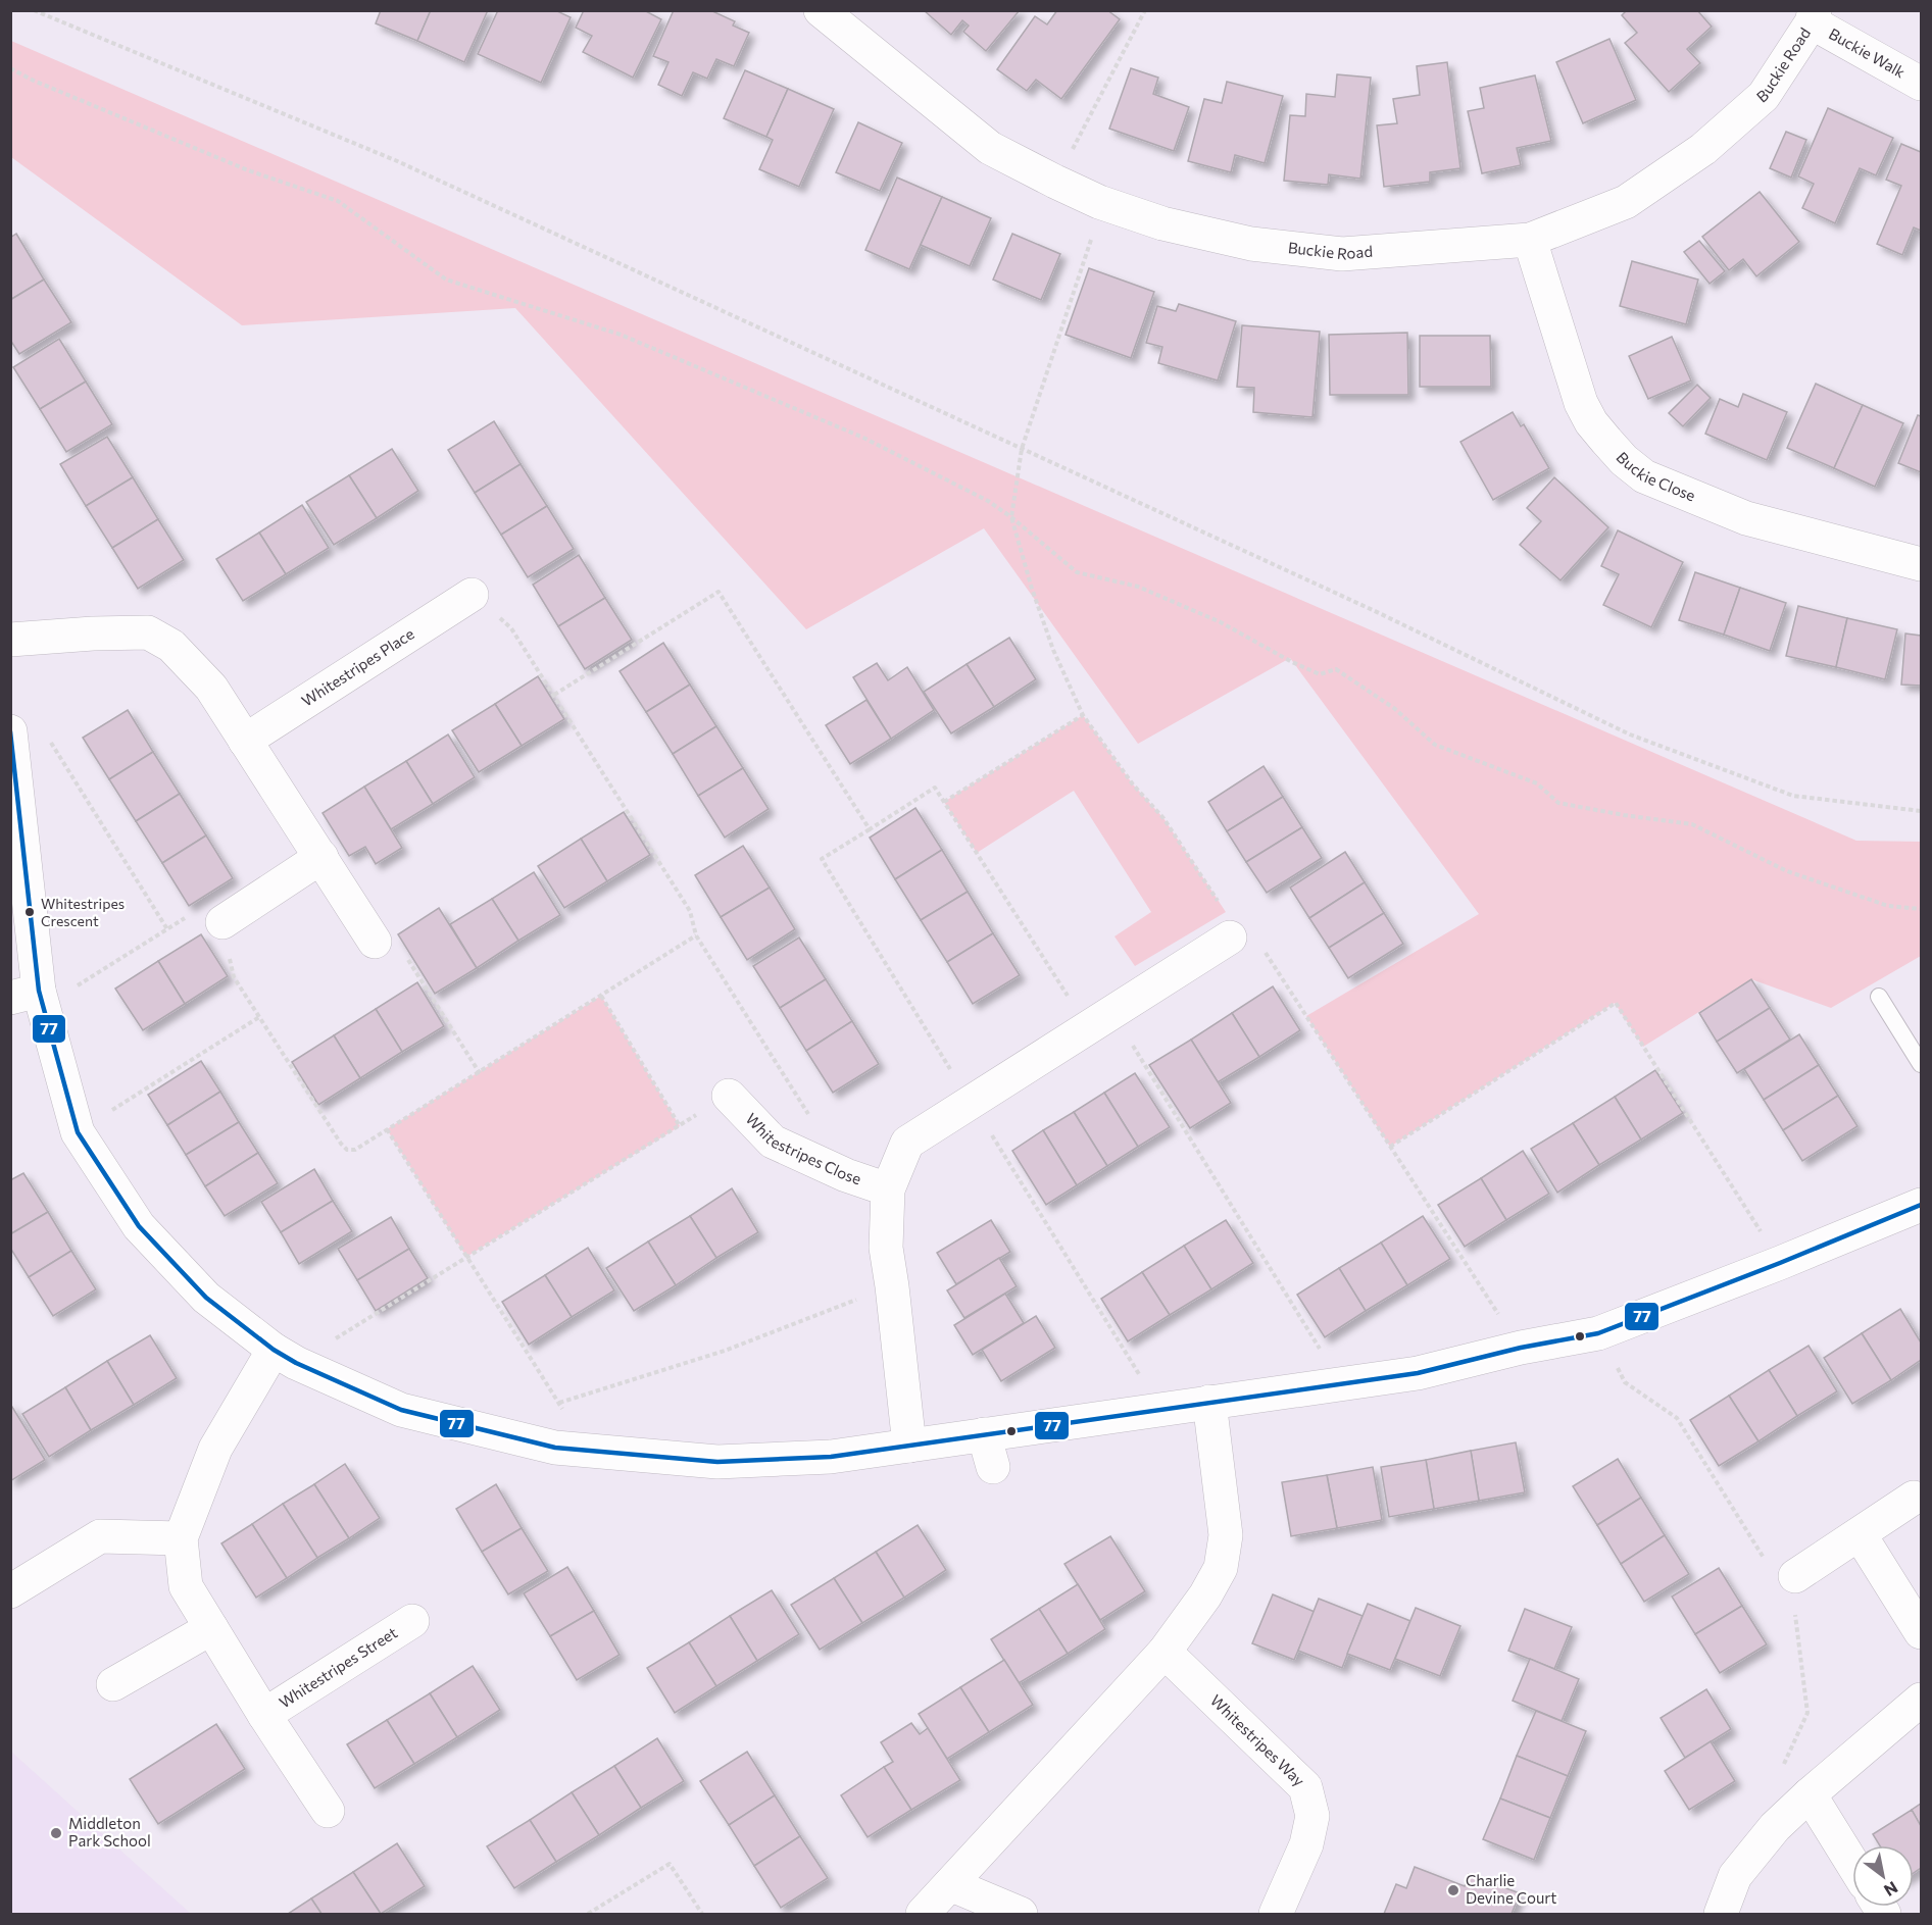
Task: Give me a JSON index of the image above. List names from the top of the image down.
{
  "streets": {
    "street": [
      "Buckie Walk",
      "Buckie Road",
      "Buckie Close",
      "Whitestripes Place",
      "Whitestripes Close",
      "Whitestripes Street",
      "Whitestripes Way"
    ]
  },
  "crossings": [
    ["Buckie Walk", "Buckie Road"],
    ["Buckie Road", "Buckie Close"]
  ],
  "places": ["Whitestripes Crescent", "Middleton Park School", "Charlie Devine Court"],
  "lines": ["transit line 77"],
  "north": "bottom right"
}
